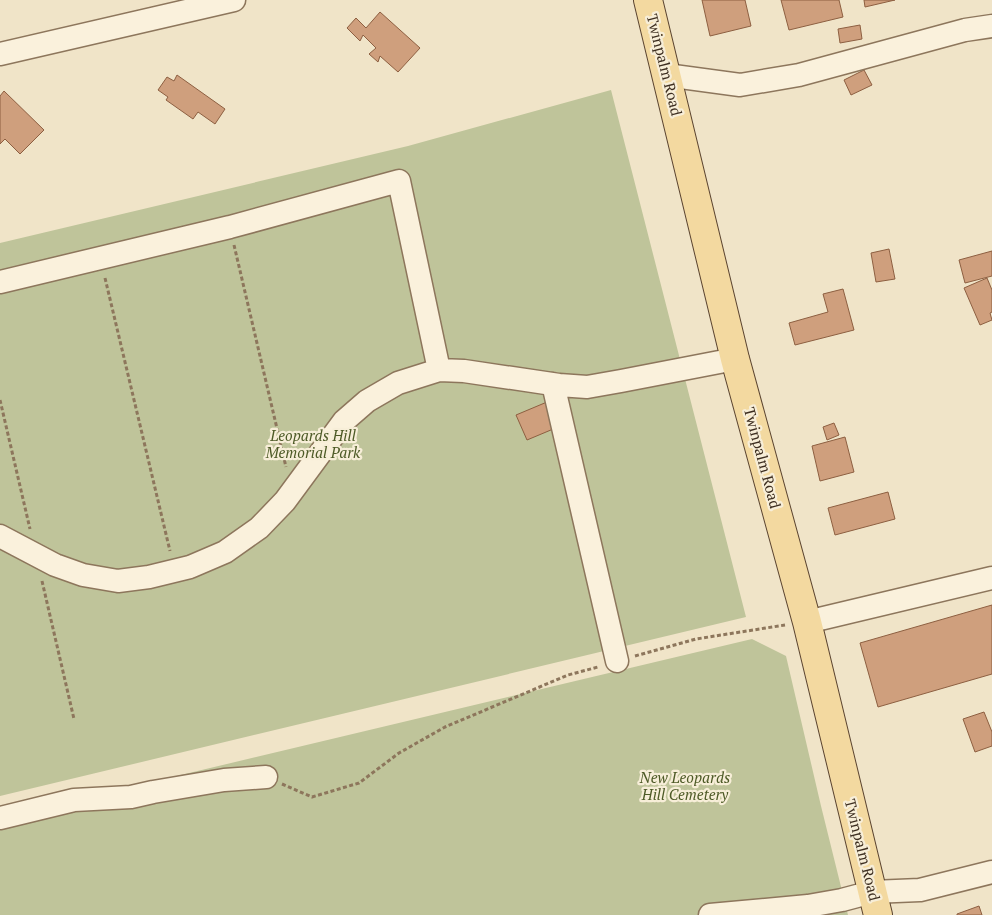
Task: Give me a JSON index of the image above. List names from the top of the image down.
{
  "streets": {
    "main road": ["Twinpalm Road"]
  },
  "parks": ["Leopards Hill Memorial Park", "New Leopards Hill Cemetery"]
}
